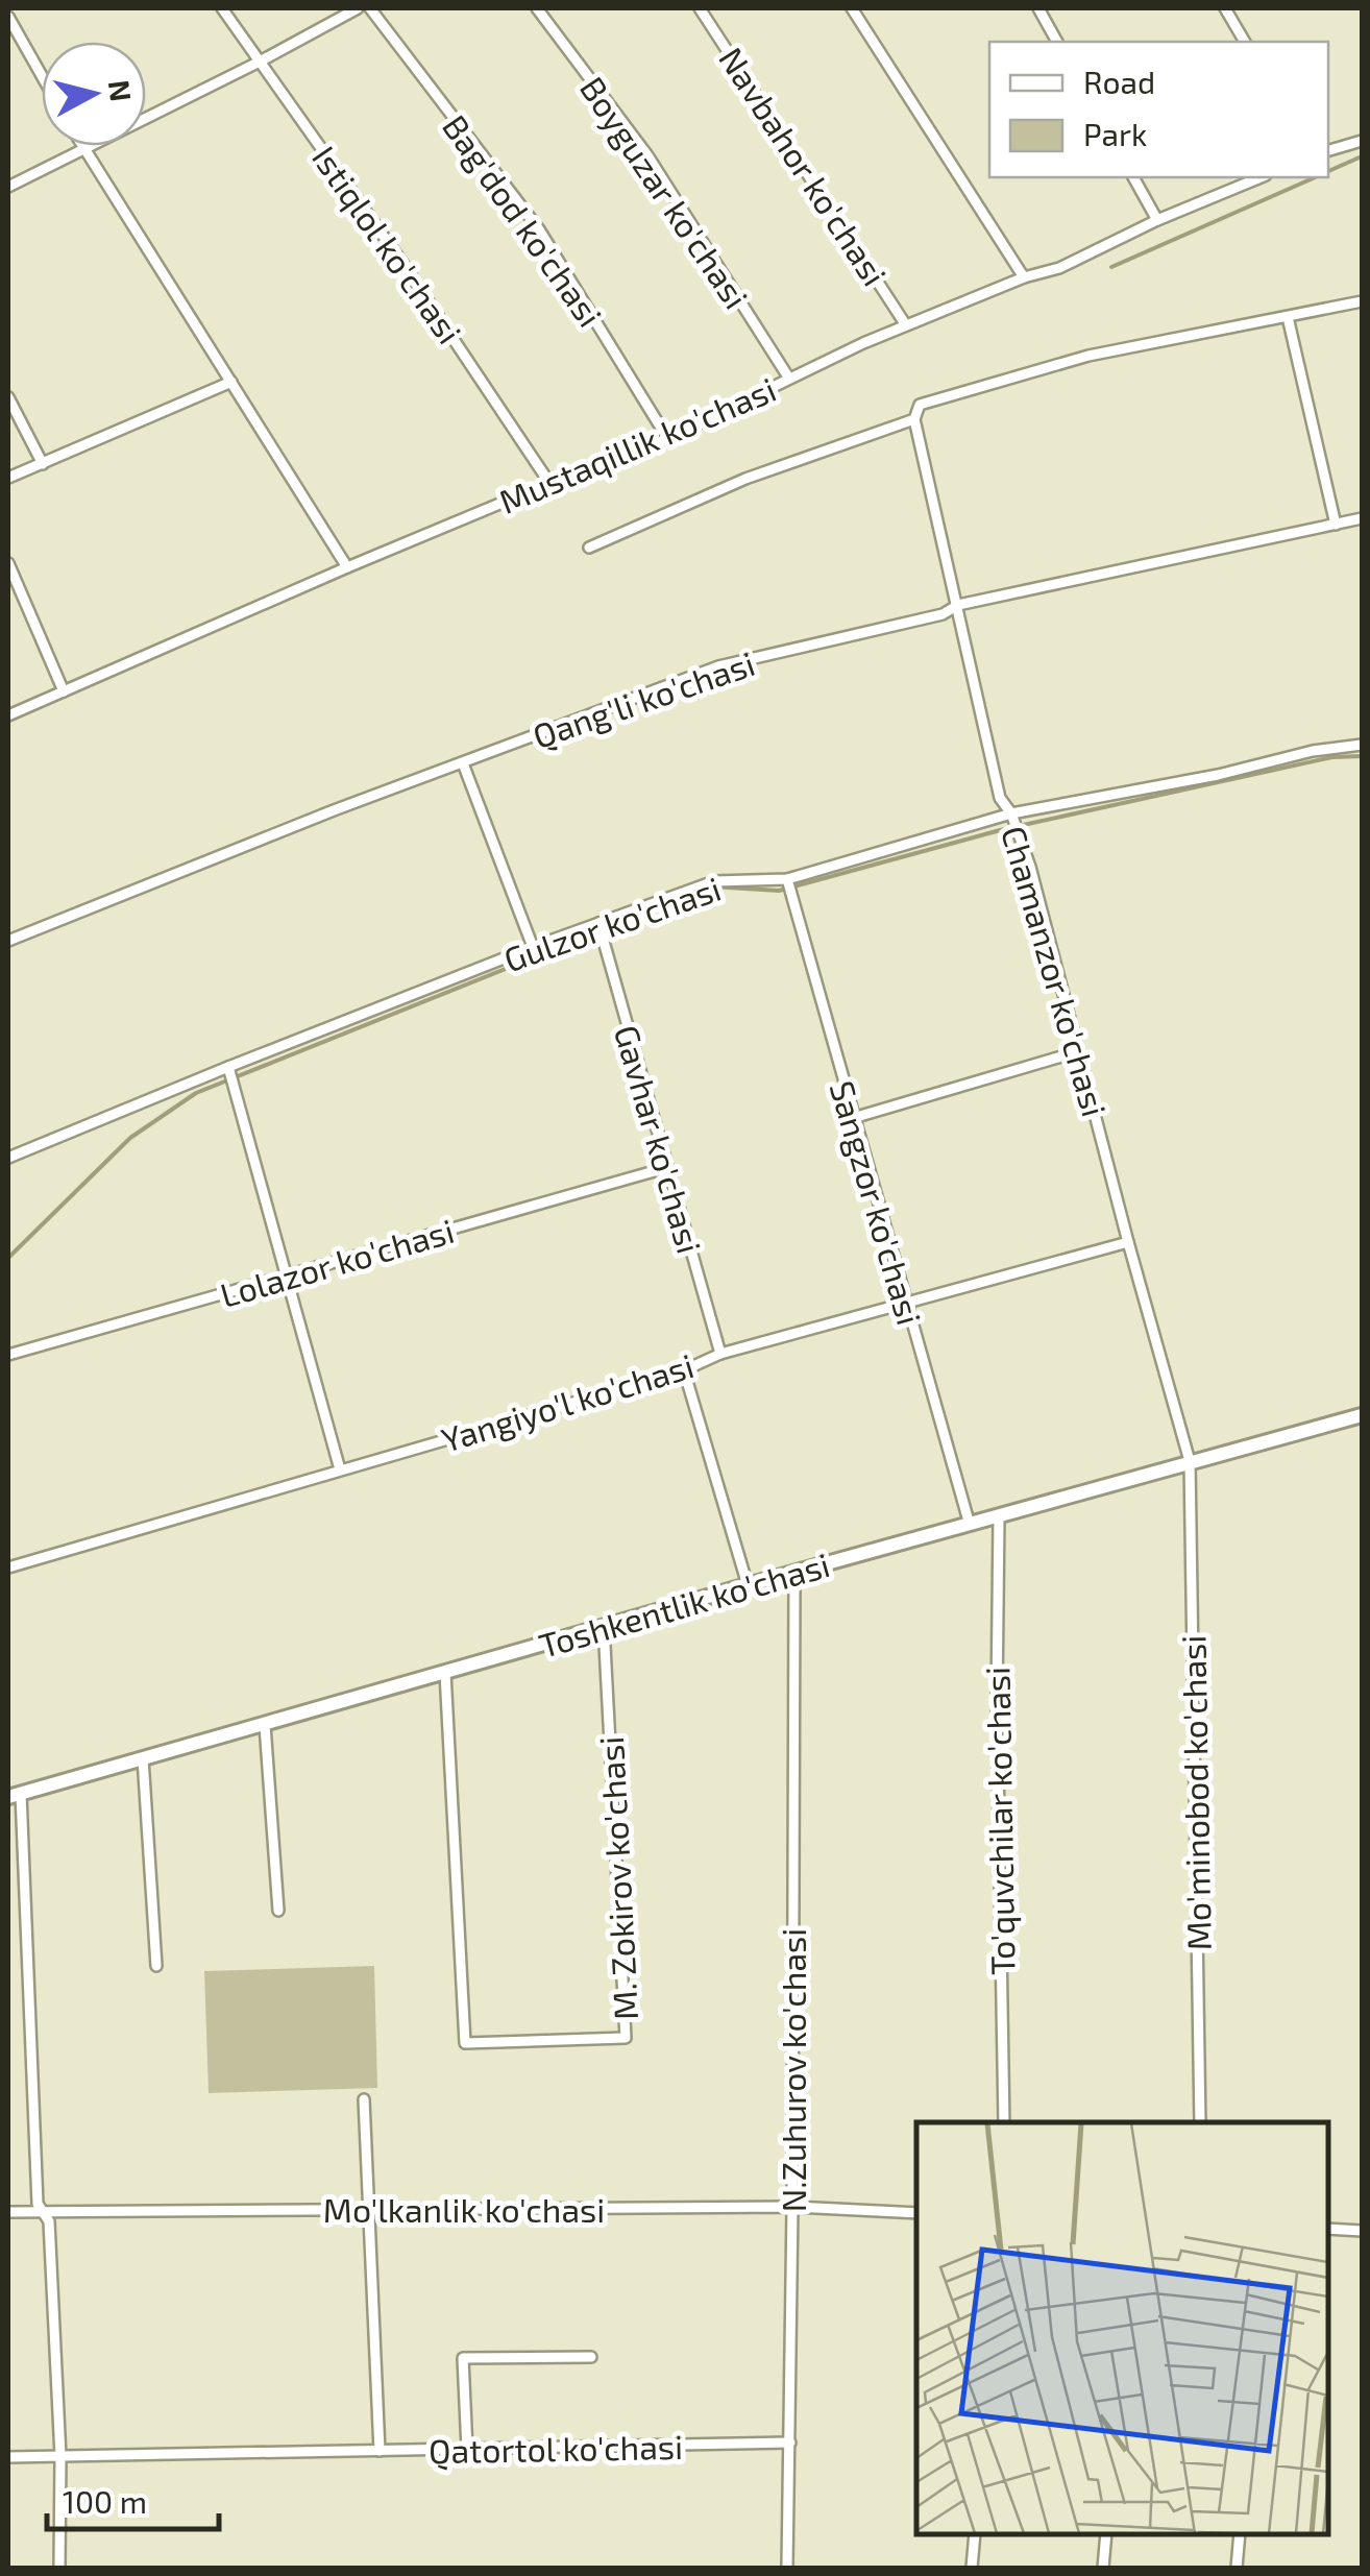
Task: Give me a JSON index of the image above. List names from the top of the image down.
{
  "streets": {
    "main road": ["Toshkentlik ko'chasi"],
    "street": [
      "Navbahor ko'chasi",
      "Boyguzar ko'chasi",
      "Bag'dod ko'chasi",
      "Istiqlol ko'chasi",
      "Mustaqillik ko'chasi",
      "Qang'li ko'chasi",
      "Gulzor ko'chasi",
      "Chamanzor ko'chasi",
      "Gavhar ko'chasi",
      "Sangzor ko'chasi",
      "Lolazor ko'chasi",
      "Yangiyo'l ko'chasi",
      "Mo'minobod ko'chasi",
      "To'quvchilar ko'chasi",
      "M. Zokirov ko'chasi",
      "N.Zuhurov ko'chasi",
      "Mo'lkanlik ko'chasi",
      "Qatortol ko'chasi"
    ]
  },
  "crossings": [
    ["Navbahor ko'chasi", "Mustaqillik ko'chasi"],
    ["Boyguzar ko'chasi", "Mustaqillik ko'chasi"],
    ["Bag'dod ko'chasi", "Mustaqillik ko'chasi"],
    ["Istiqlol ko'chasi", "Mustaqillik ko'chasi"],
    ["Qang'li ko'chasi", "Chamanzor ko'chasi"],
    ["Gulzor ko'chasi", "Chamanzor ko'chasi"],
    ["Gulzor ko'chasi", "Gavhar ko'chasi"],
    ["Gulzor ko'chasi", "Sangzor ko'chasi"],
    ["Chamanzor ko'chasi", "Yangiyo'l ko'chasi"],
    ["Chamanzor ko'chasi", "Toshkentlik ko'chasi"],
    ["Chamanzor ko'chasi", "Mo'minobod ko'chasi"],
    ["Gavhar ko'chasi", "Lolazor ko'chasi"],
    ["Gavhar ko'chasi", "Yangiyo'l ko'chasi"],
    ["Sangzor ko'chasi", "Yangiyo'l ko'chasi"],
    ["Sangzor ko'chasi", "Toshkentlik ko'chasi"],
    ["Toshkentlik ko'chasi", "Mo'minobod ko'chasi"],
    ["Toshkentlik ko'chasi", "To'quvchilar ko'chasi"],
    ["Toshkentlik ko'chasi", "M. Zokirov ko'chasi"],
    ["Toshkentlik ko'chasi", "N.Zuhurov ko'chasi"],
    ["N.Zuhurov ko'chasi", "Mo'lkanlik ko'chasi"],
    ["N.Zuhurov ko'chasi", "Qatortol ko'chasi"]
  ],
  "legend": ["Road", "Park"],
  "scale_bar": "100 m",
  "north": "right"
}
